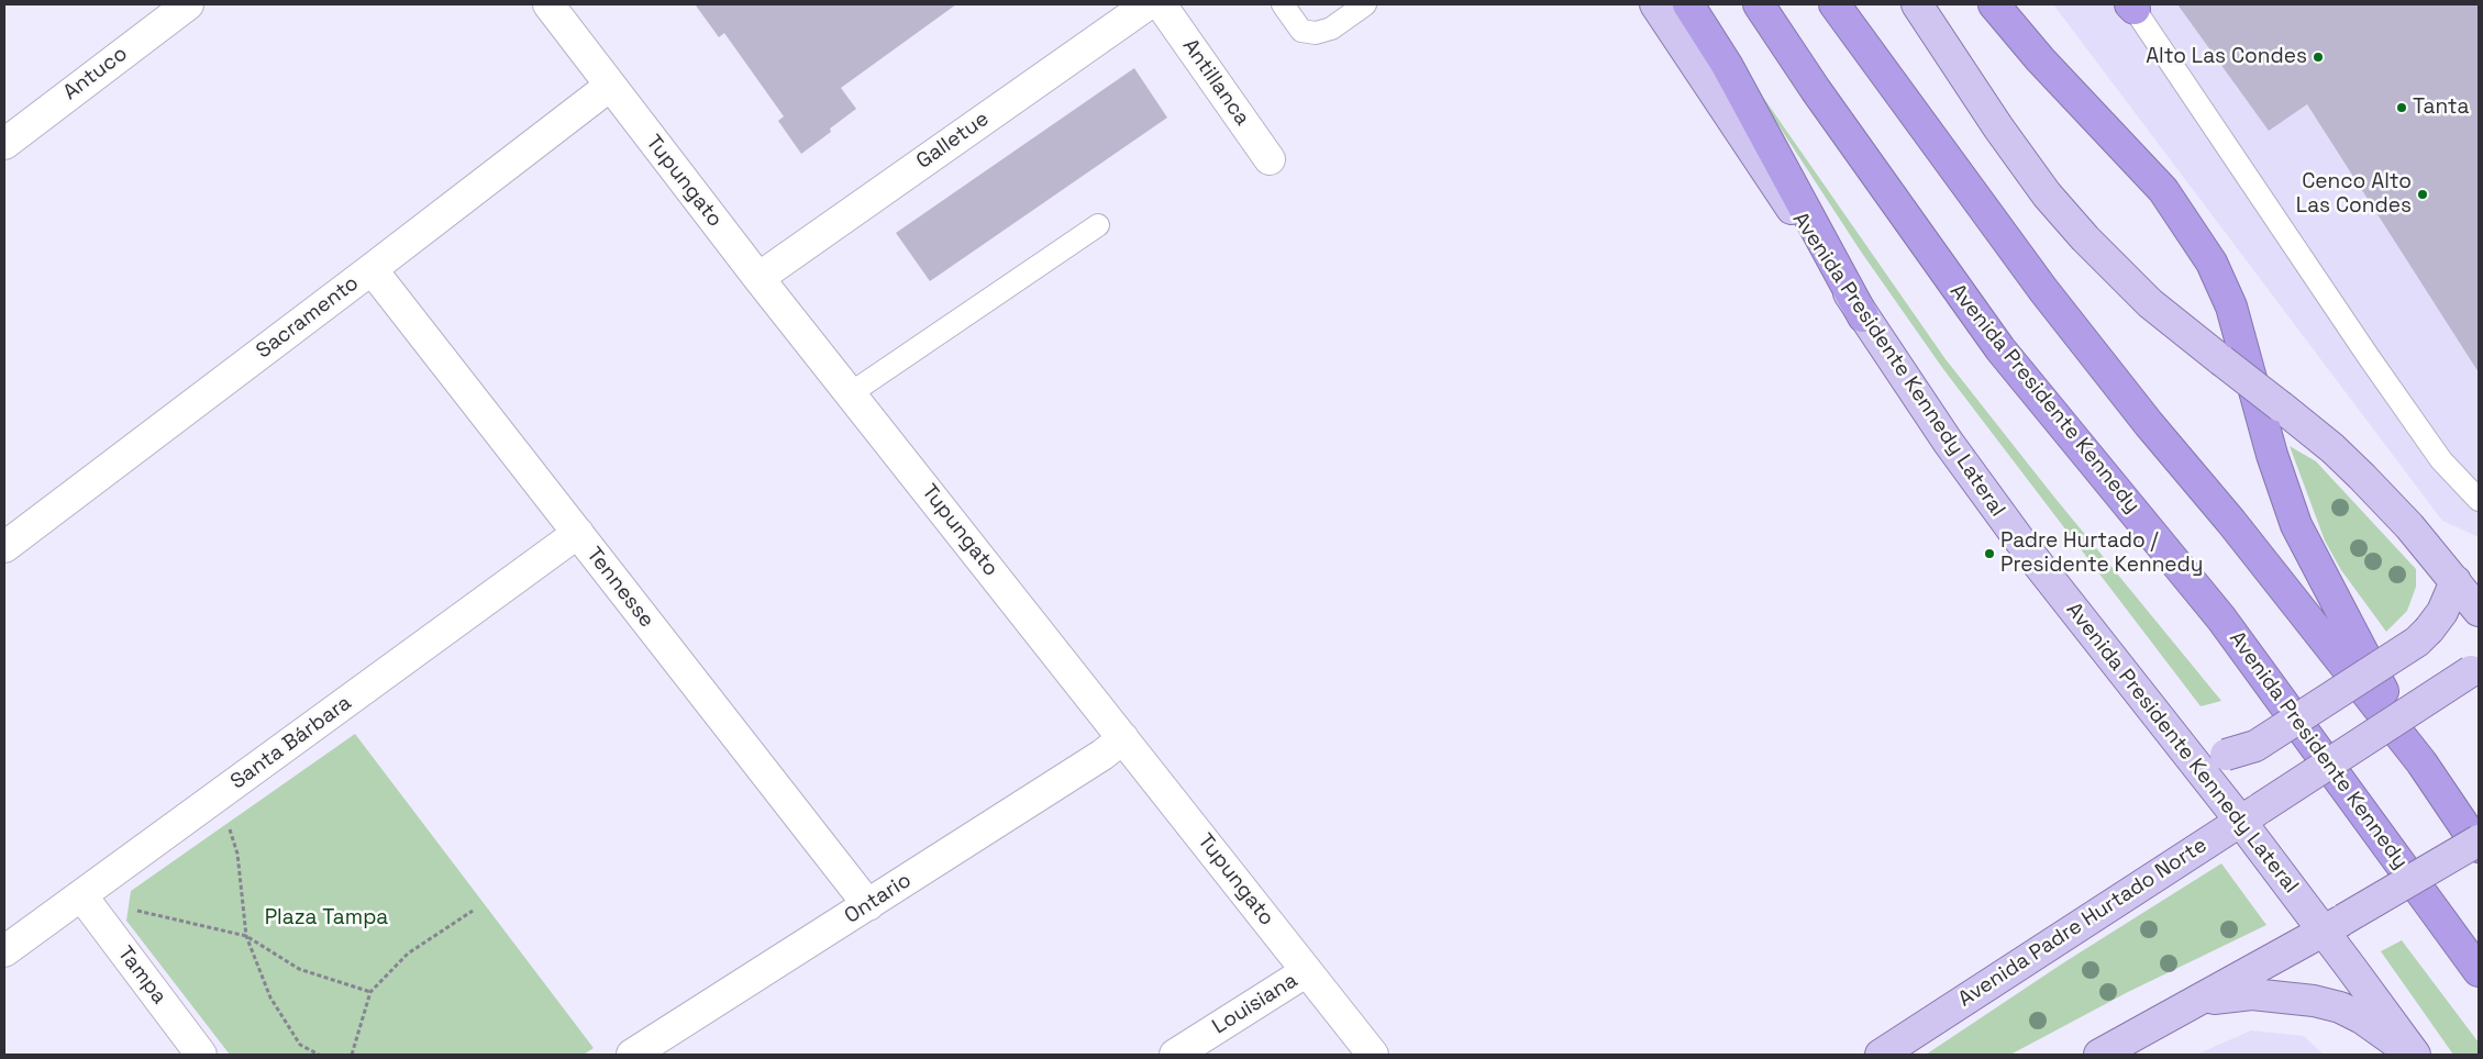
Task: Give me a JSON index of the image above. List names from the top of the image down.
{
  "streets": {
    "highway": ["Avenida Presidente Kennedy"],
    "main road": ["Avenida Presidente Kennedy Lateral", "Avenida Padre Hurtado Norte"],
    "street": [
      "Antuco",
      "Antillanca",
      "Galletue",
      "Tupungato",
      "Sacramento",
      "Tennesse",
      "Santa Bárbara",
      "Ontario",
      "Tampa",
      "Louisiana"
    ]
  },
  "crossings": [
    ["Galletue", "Tupungato"],
    ["Tupungato", "Sacramento"],
    ["Tupungato", "Ontario"],
    ["Tupungato", "Louisiana"],
    ["Sacramento", "Tennesse"],
    ["Avenida Presidente Kennedy Lateral", "Avenida Padre Hurtado Norte"],
    ["Tennesse", "Santa Bárbara"],
    ["Tennesse", "Ontario"],
    ["Santa Bárbara", "Tampa"]
  ],
  "parks": ["Plaza Tampa"],
  "places": [
    "Alto Las Condes",
    "Tanta",
    "Cenco Alto Las Condes",
    "Padre Hurtado / Presidente Kennedy"
  ]
}
